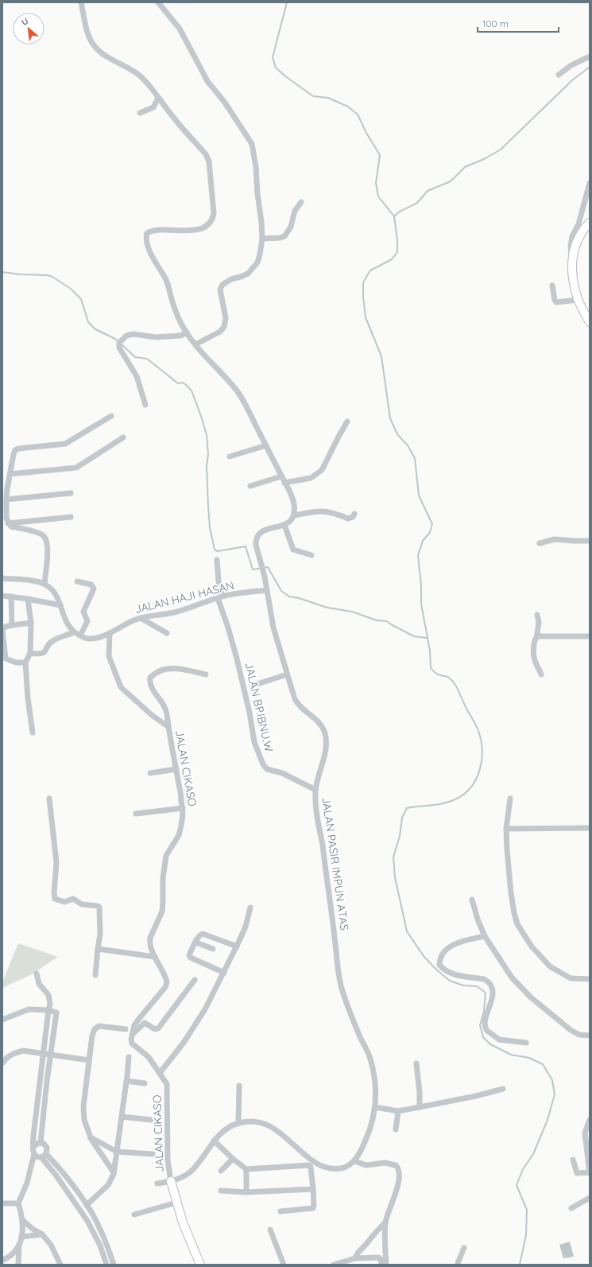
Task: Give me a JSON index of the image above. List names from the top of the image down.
{
  "streets": {
    "street": [
      "JALAN HAJI HASAN",
      "JALAN BP.IBNU.W",
      "JALAN CIKASO",
      "JALAN PASIR IMPUN ATAS"
    ]
  },
  "crossings": [
    ["JALAN HAJI HASAN", "JALAN BP.IBNU.W"],
    ["JALAN HAJI HASAN", "JALAN CIKASO"],
    ["JALAN HAJI HASAN", "JALAN PASIR IMPUN ATAS"],
    ["JALAN BP.IBNU.W", "JALAN PASIR IMPUN ATAS"]
  ],
  "scale_bar": "100 m",
  "north": "top left"
}
